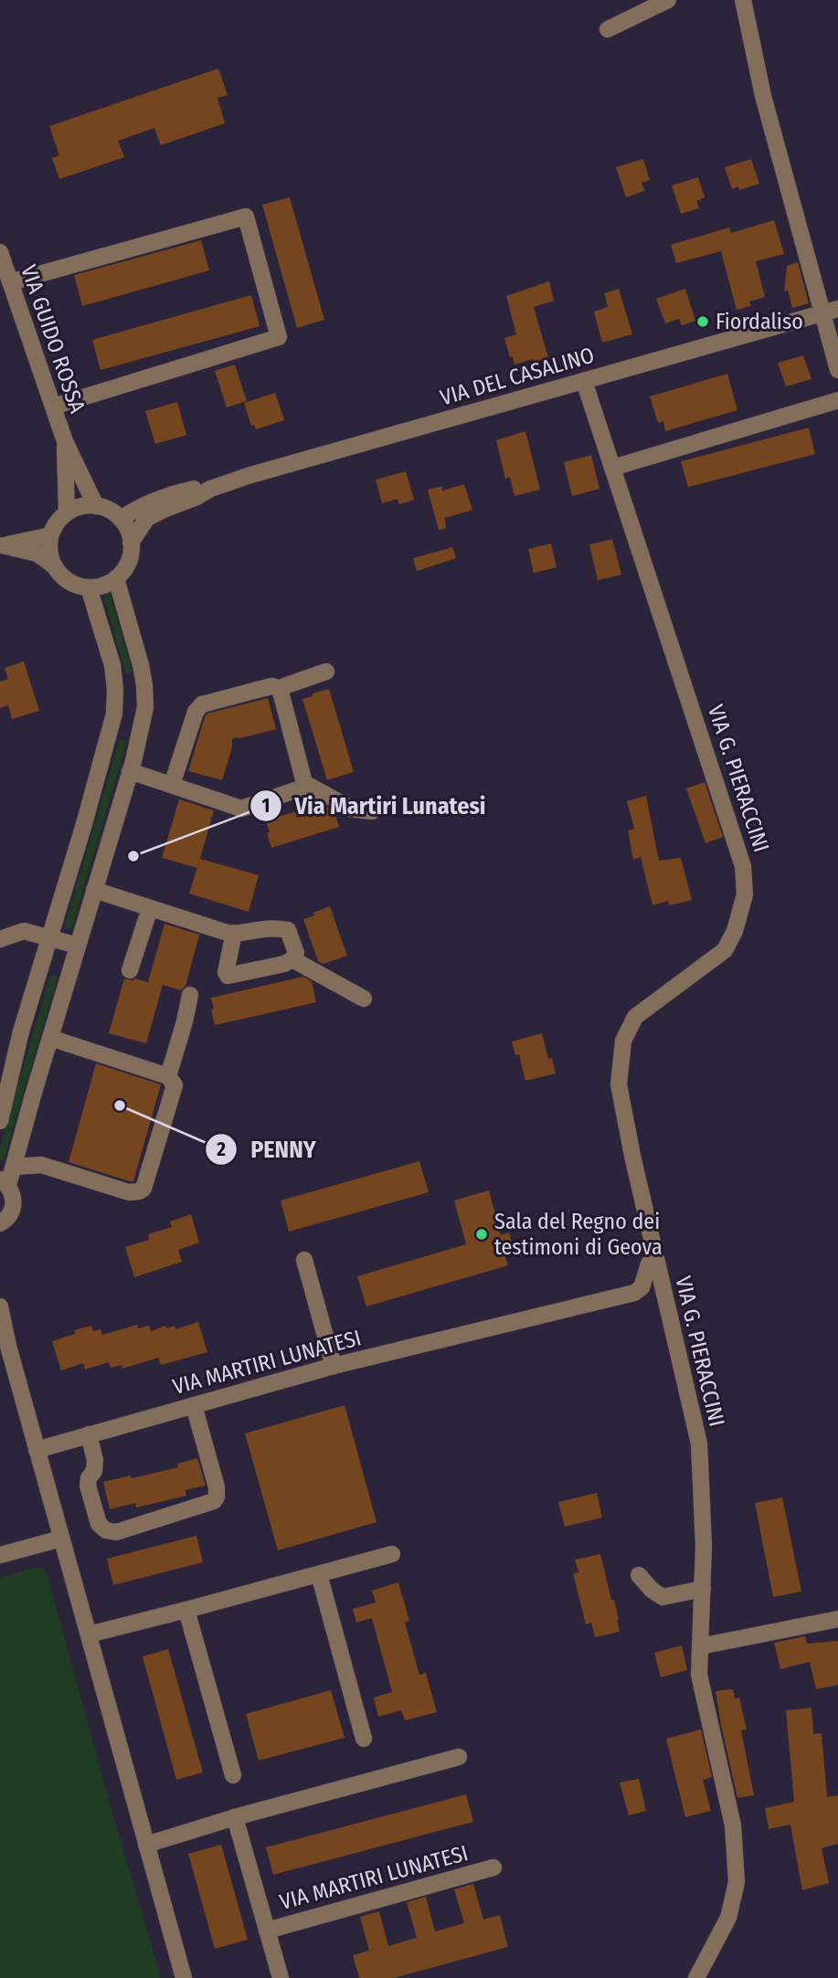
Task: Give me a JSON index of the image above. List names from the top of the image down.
{
  "streets": {
    "street": [
      "VIA GUIDO ROSSA",
      "VIA DEL CASALINO",
      "VIA G. PIERACCINI",
      "VIA MARTIRI LUNATESI"
    ]
  },
  "crossings": [
    ["VIA GUIDO ROSSA", "VIA DEL CASALINO"],
    ["VIA DEL CASALINO", "VIA G. PIERACCINI"],
    ["VIA G. PIERACCINI", "VIA MARTIRI LUNATESI"]
  ],
  "places": [
    "Fiordaliso",
    "Via Martiri Lunatesi",
    "PENNY",
    "Sala del Regno dei testimoni di Geova"
  ]
}
